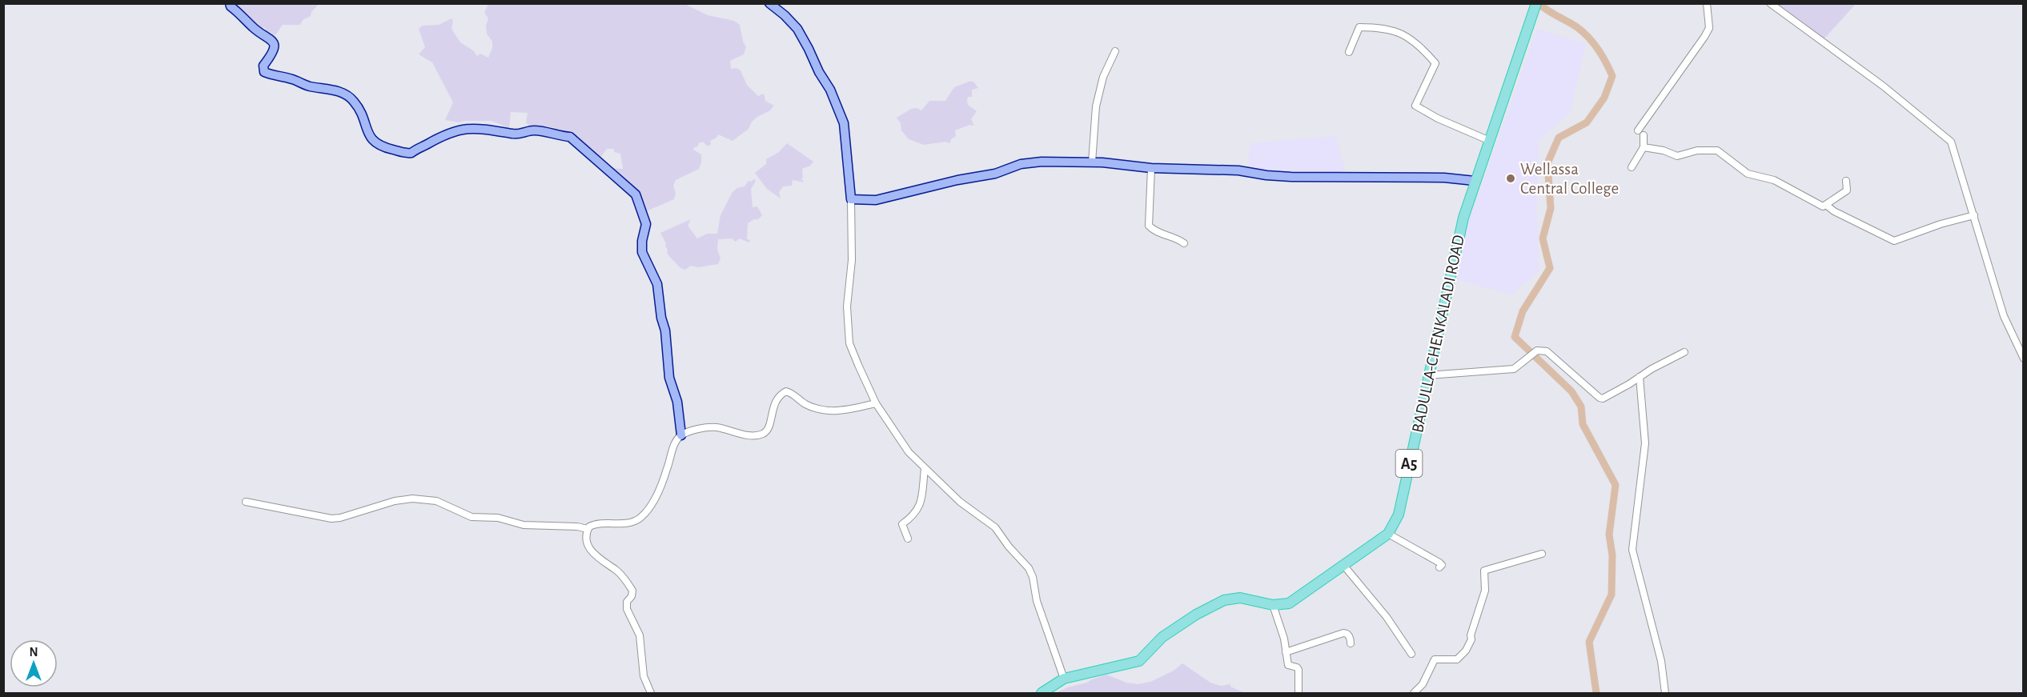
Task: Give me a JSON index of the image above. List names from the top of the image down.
{
  "streets": {
    "highway": ["BADULLA-CHENKALADI ROAD", "A5"]
  },
  "places": ["Wellassa Central College"],
  "north": "top"
}
